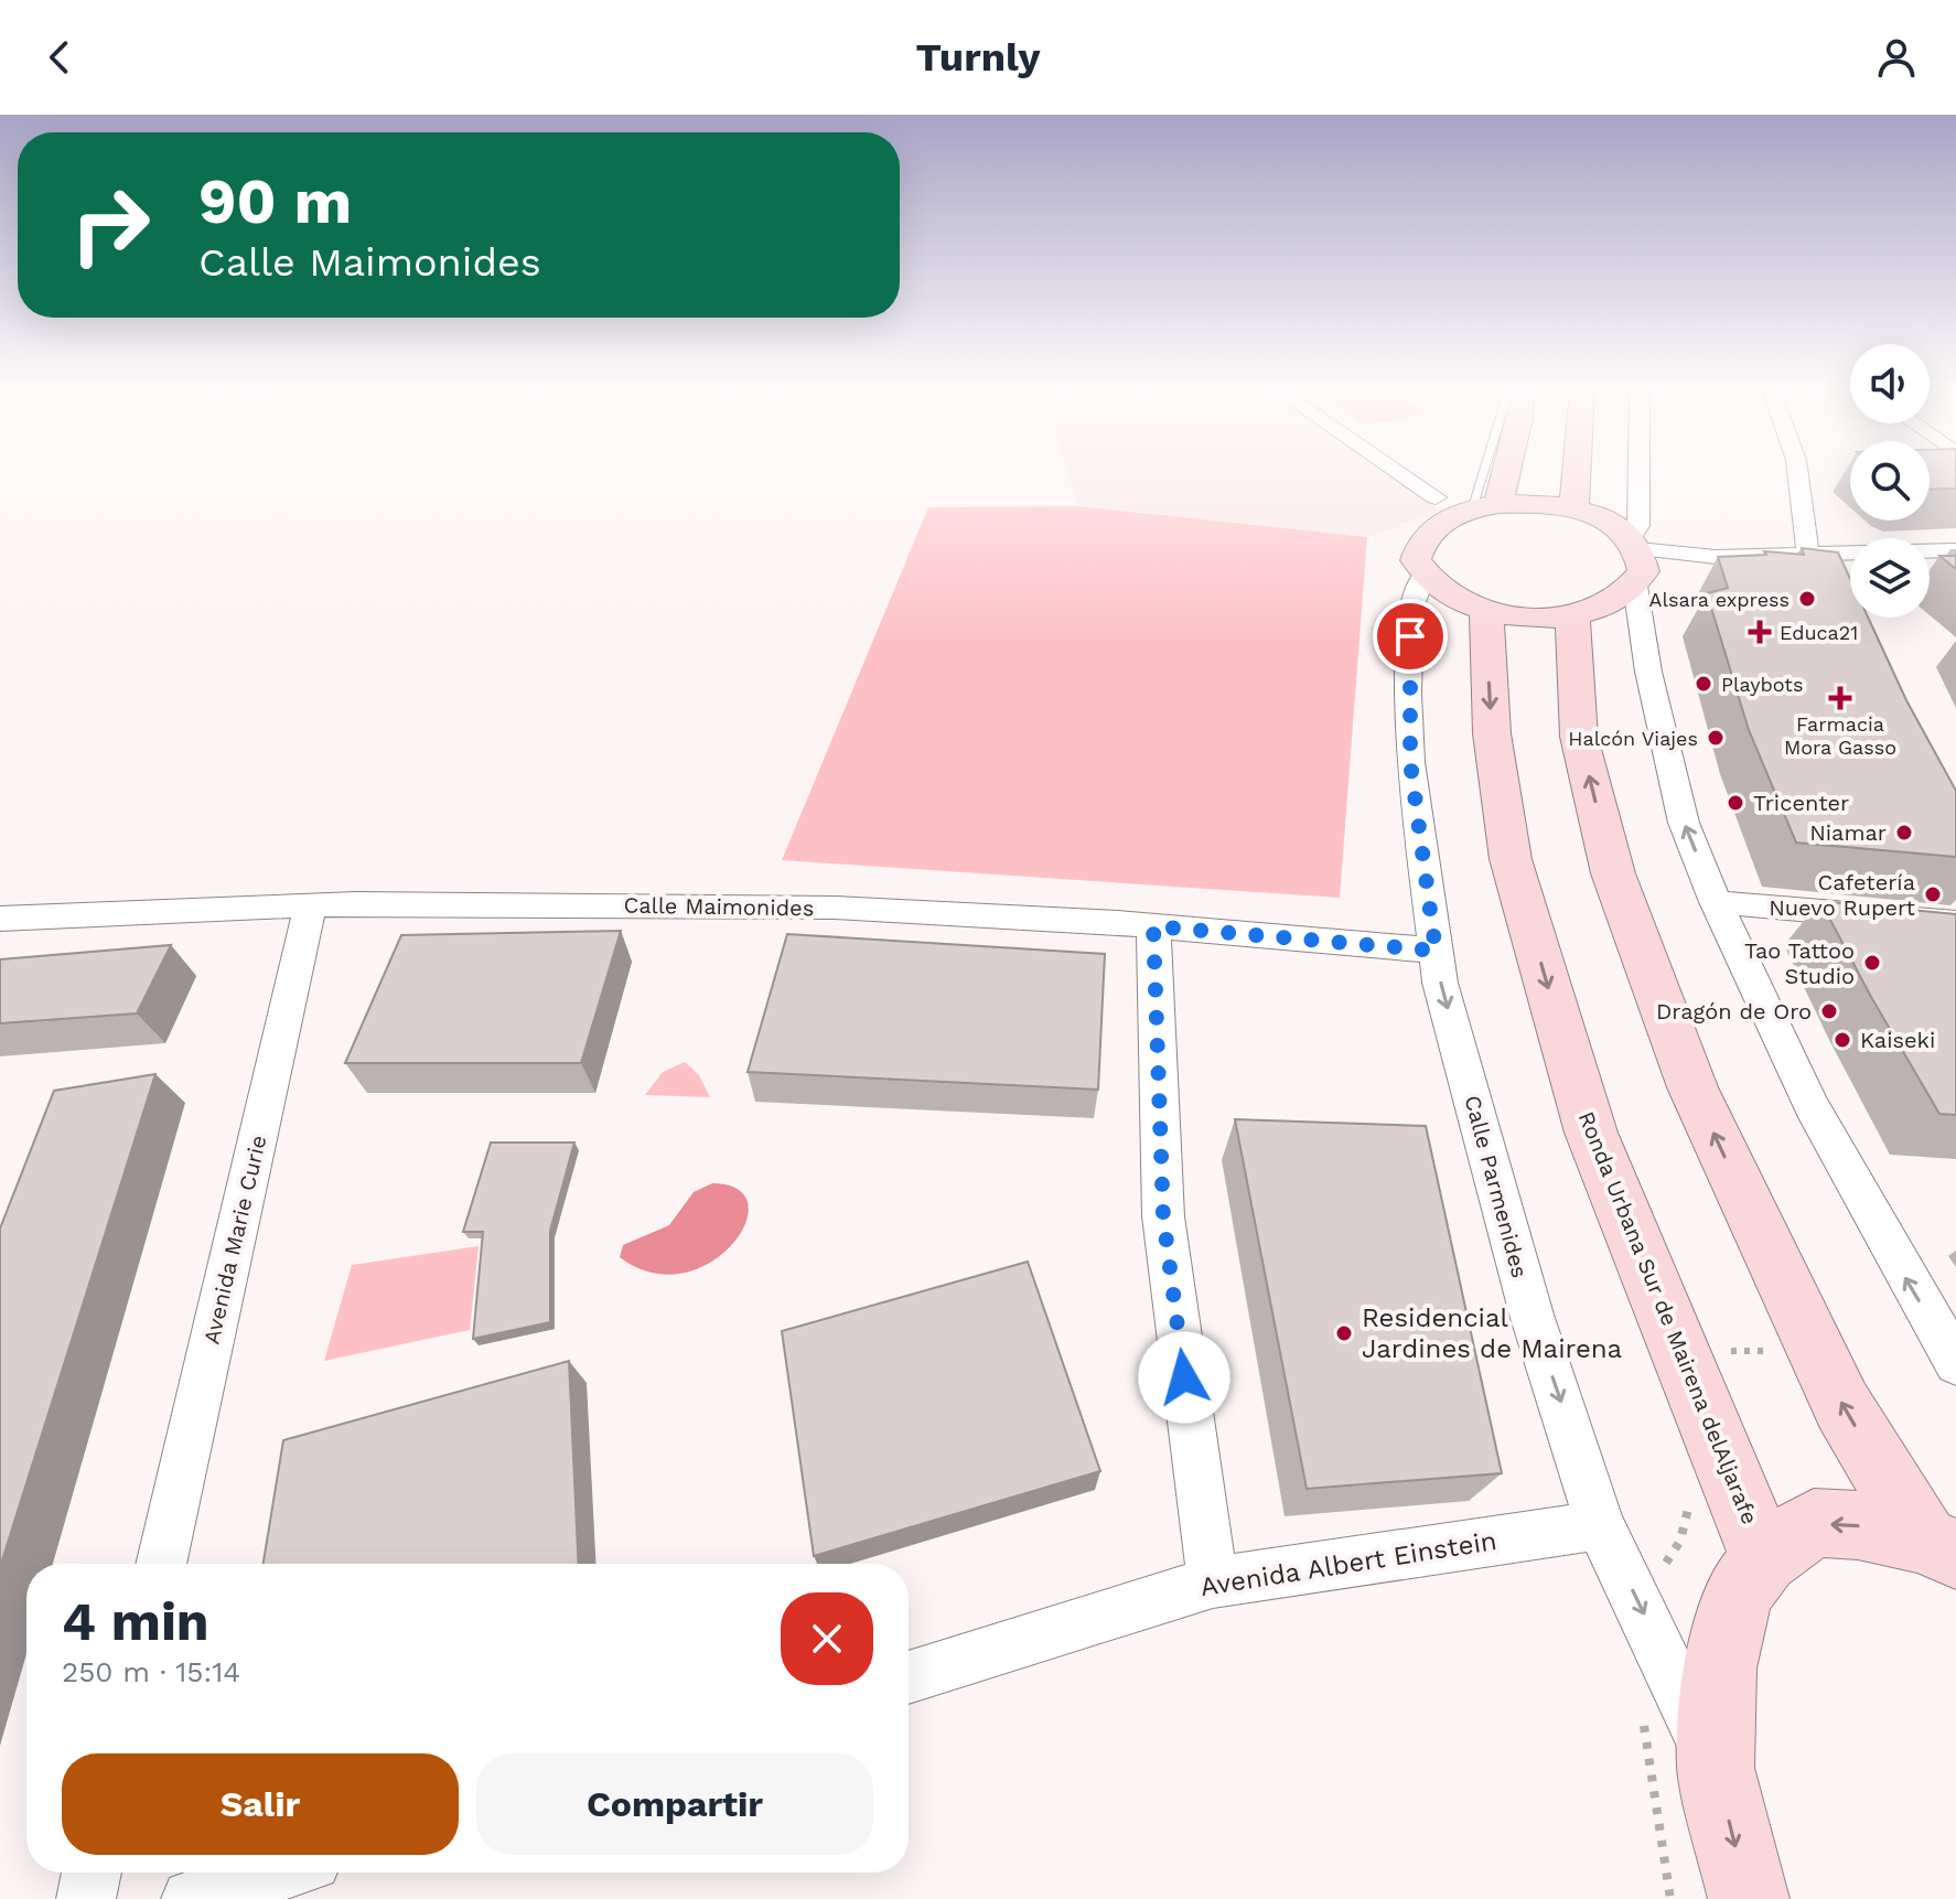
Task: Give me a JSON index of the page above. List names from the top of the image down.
{
  "streets": {
    "street": [
      "Calle Maimonides",
      "Calle Parmenides",
      "Avenida Marie Curie",
      "Ronda Urbana Sur de Mairena delAljarafe",
      "Avenida Albert Einstein"
    ]
  },
  "crossings": [
    ["Calle Maimonides", "Calle Parmenides"],
    ["Calle Maimonides", "Avenida Marie Curie"],
    ["Calle Parmenides", "Ronda Urbana Sur de Mairena delAljarafe"],
    ["Calle Parmenides", "Avenida Albert Einstein"]
  ],
  "places": {
    "other": [
      "Alsara express",
      "Playbots",
      "Halcón Viajes",
      "Tricenter",
      "Niamar",
      "Cafetería Nuevo Rupert",
      "Tao Tattoo Studio",
      "Dragón de Oro",
      "Kaiseki",
      "Residencial Jardines de Mairena"
    ],
    "health": ["Educa21", "Farmacia Mora Gasso"]
  },
  "page": {
    "header": "Turnly",
    "turn": ["90 m", "Calle Maimonides"],
    "heading": ["4 min", "250 m · 15:14"],
    "buttons": ["Salir", "Compartir"]
  }
}
